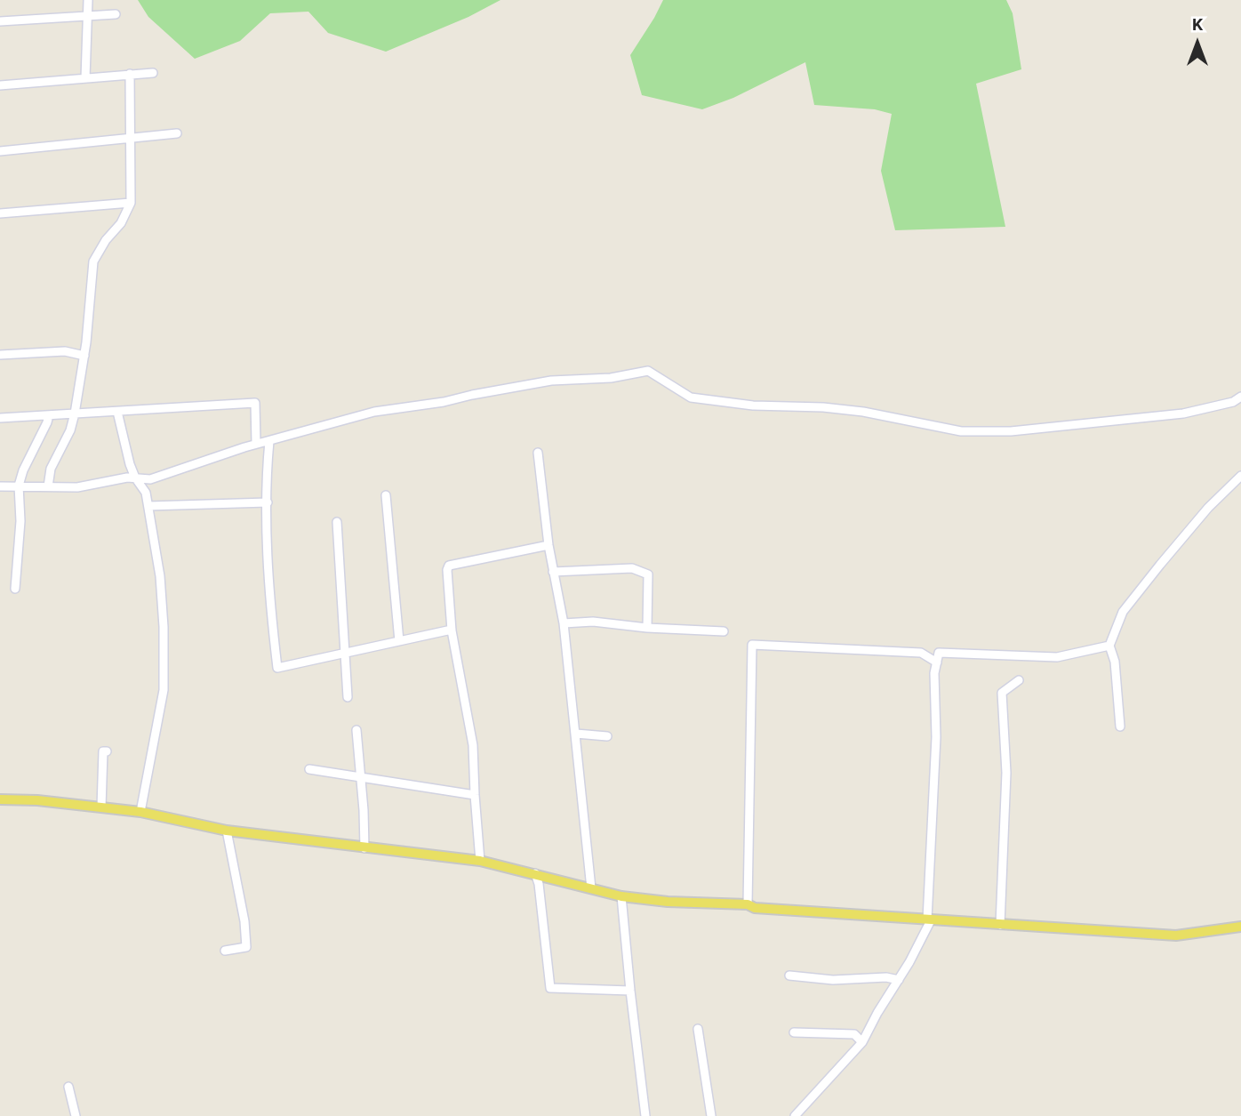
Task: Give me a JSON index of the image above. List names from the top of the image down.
{
  "north": "top"
}
